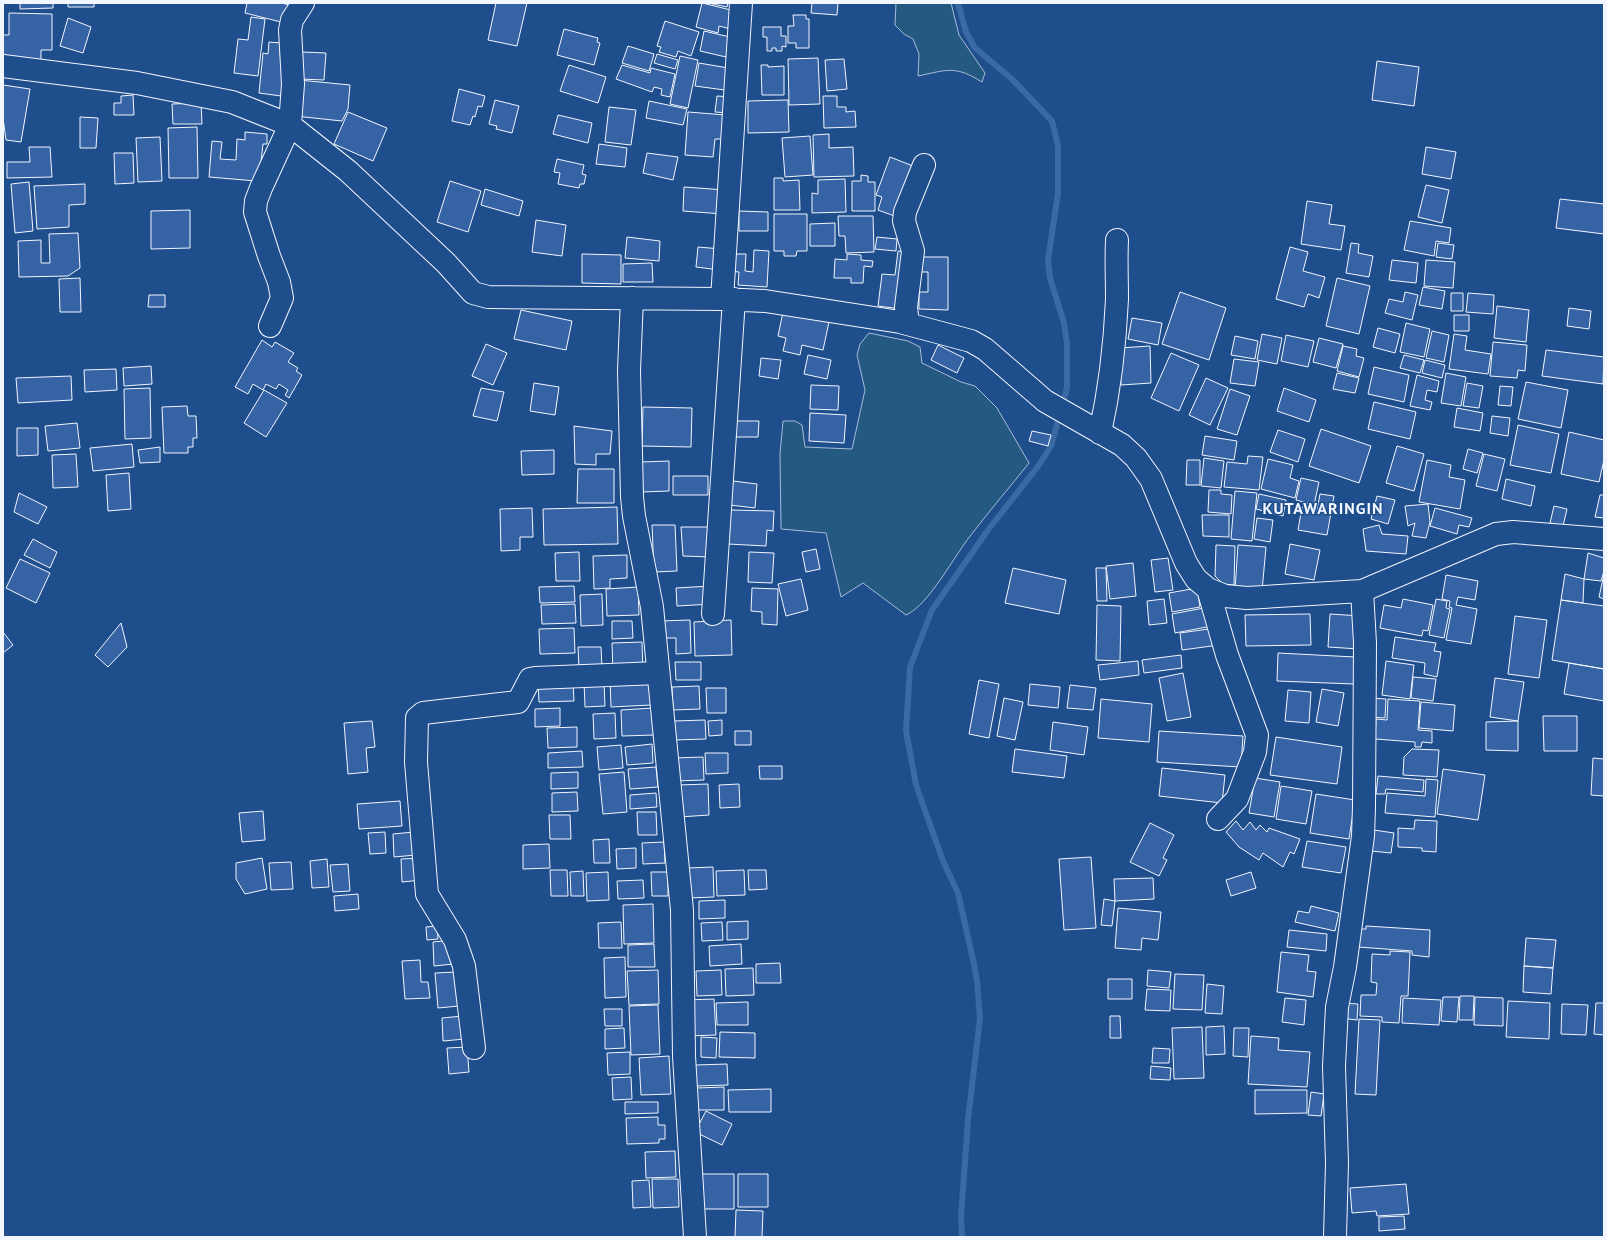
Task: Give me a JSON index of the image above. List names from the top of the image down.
{
  "districts": ["KUTAWARINGIN"]
}
